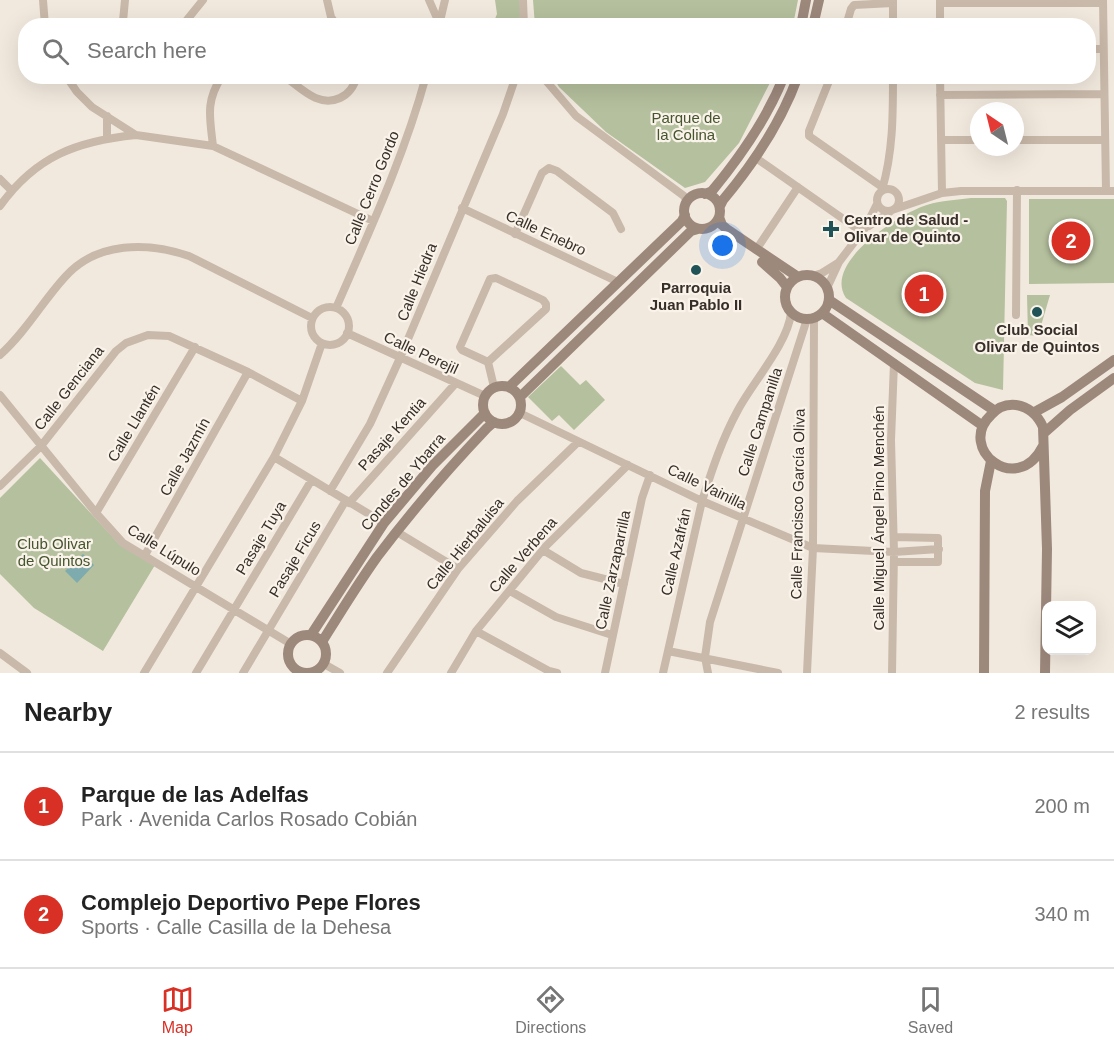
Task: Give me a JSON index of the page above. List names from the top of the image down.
{
  "streets": {
    "main road": ["Condes de Ybarra"],
    "street": [
      "Calle Cerro Gordo",
      "Calle Enebro",
      "Calle Hiedra",
      "Calle Perejil",
      "Calle Genciana",
      "Calle Campanilla",
      "Calle Llantén",
      "Pasaje Kentia",
      "Calle Jazmín",
      "Calle Vainilla",
      "Calle Francisco García Oliva",
      "Calle Miguel Ángel Pino Menchén",
      "Pasaje Tuya",
      "Calle Hierbaluisa",
      "Calle Lúpulo",
      "Calle Azafrán",
      "Calle Verbena",
      "Pasaje Ficus",
      "Calle Zarzaparrilla"
    ]
  },
  "crossings": [
    ["Calle Cerro Gordo", "Calle Perejil"],
    ["Calle Enebro", "Calle Hiedra"],
    ["Calle Hiedra", "Calle Perejil"],
    ["Calle Perejil", "Pasaje Kentia"],
    ["Calle Perejil", "Condes de Ybarra"],
    ["Calle Perejil", "Calle Vainilla"],
    ["Calle Genciana", "Calle Llantén"],
    ["Calle Genciana", "Calle Jazmín"],
    ["Calle Genciana", "Calle Lúpulo"],
    ["Calle Campanilla", "Calle Vainilla"],
    ["Calle Campanilla", "Calle Francisco García Oliva"],
    ["Calle Campanilla", "Calle Azafrán"],
    ["Calle Llantén", "Calle Lúpulo"],
    ["Pasaje Kentia", "Pasaje Ficus"],
    ["Calle Jazmín", "Calle Lúpulo"],
    ["Condes de Ybarra", "Calle Vainilla"],
    ["Condes de Ybarra", "Calle Lúpulo"],
    ["Calle Vainilla", "Calle Francisco García Oliva"],
    ["Calle Vainilla", "Calle Miguel Ángel Pino Menchén"],
    ["Calle Vainilla", "Calle Hierbaluisa"],
    ["Calle Vainilla", "Calle Azafrán"],
    ["Calle Vainilla", "Calle Verbena"],
    ["Calle Vainilla", "Calle Zarzaparrilla"],
    ["Calle Francisco García Oliva", "Calle Azafrán"],
    ["Pasaje Tuya", "Calle Lúpulo"],
    ["Calle Lúpulo", "Pasaje Ficus"]
  ],
  "parks": ["Parque de la Colina", "Club Olivar de Quintos"],
  "places": {
    "health": ["Centro de Salud - Olivar de Quinto"],
    "other": ["Parroquia Juan Pablo II", "Club Social Olivar de Quintos"]
  },
  "north": "top left",
  "page": {
    "search": "Search here",
    "pins": ["2", "1"],
    "heading": ["Nearby", "2 results"],
    "list": [
      {
        "mark": "1",
        "name": "Parque de las Adelfas",
        "note": "Park · Avenida Carlos Rosado Cobián",
        "value": "200 m"
      },
      {
        "mark": "2",
        "name": "Complejo Deportivo Pepe Flores",
        "note": "Sports · Calle Casilla de la Dehesa",
        "value": "340 m"
      }
    ],
    "nav": ["Map", "Directions", "Saved"]
  }
}
